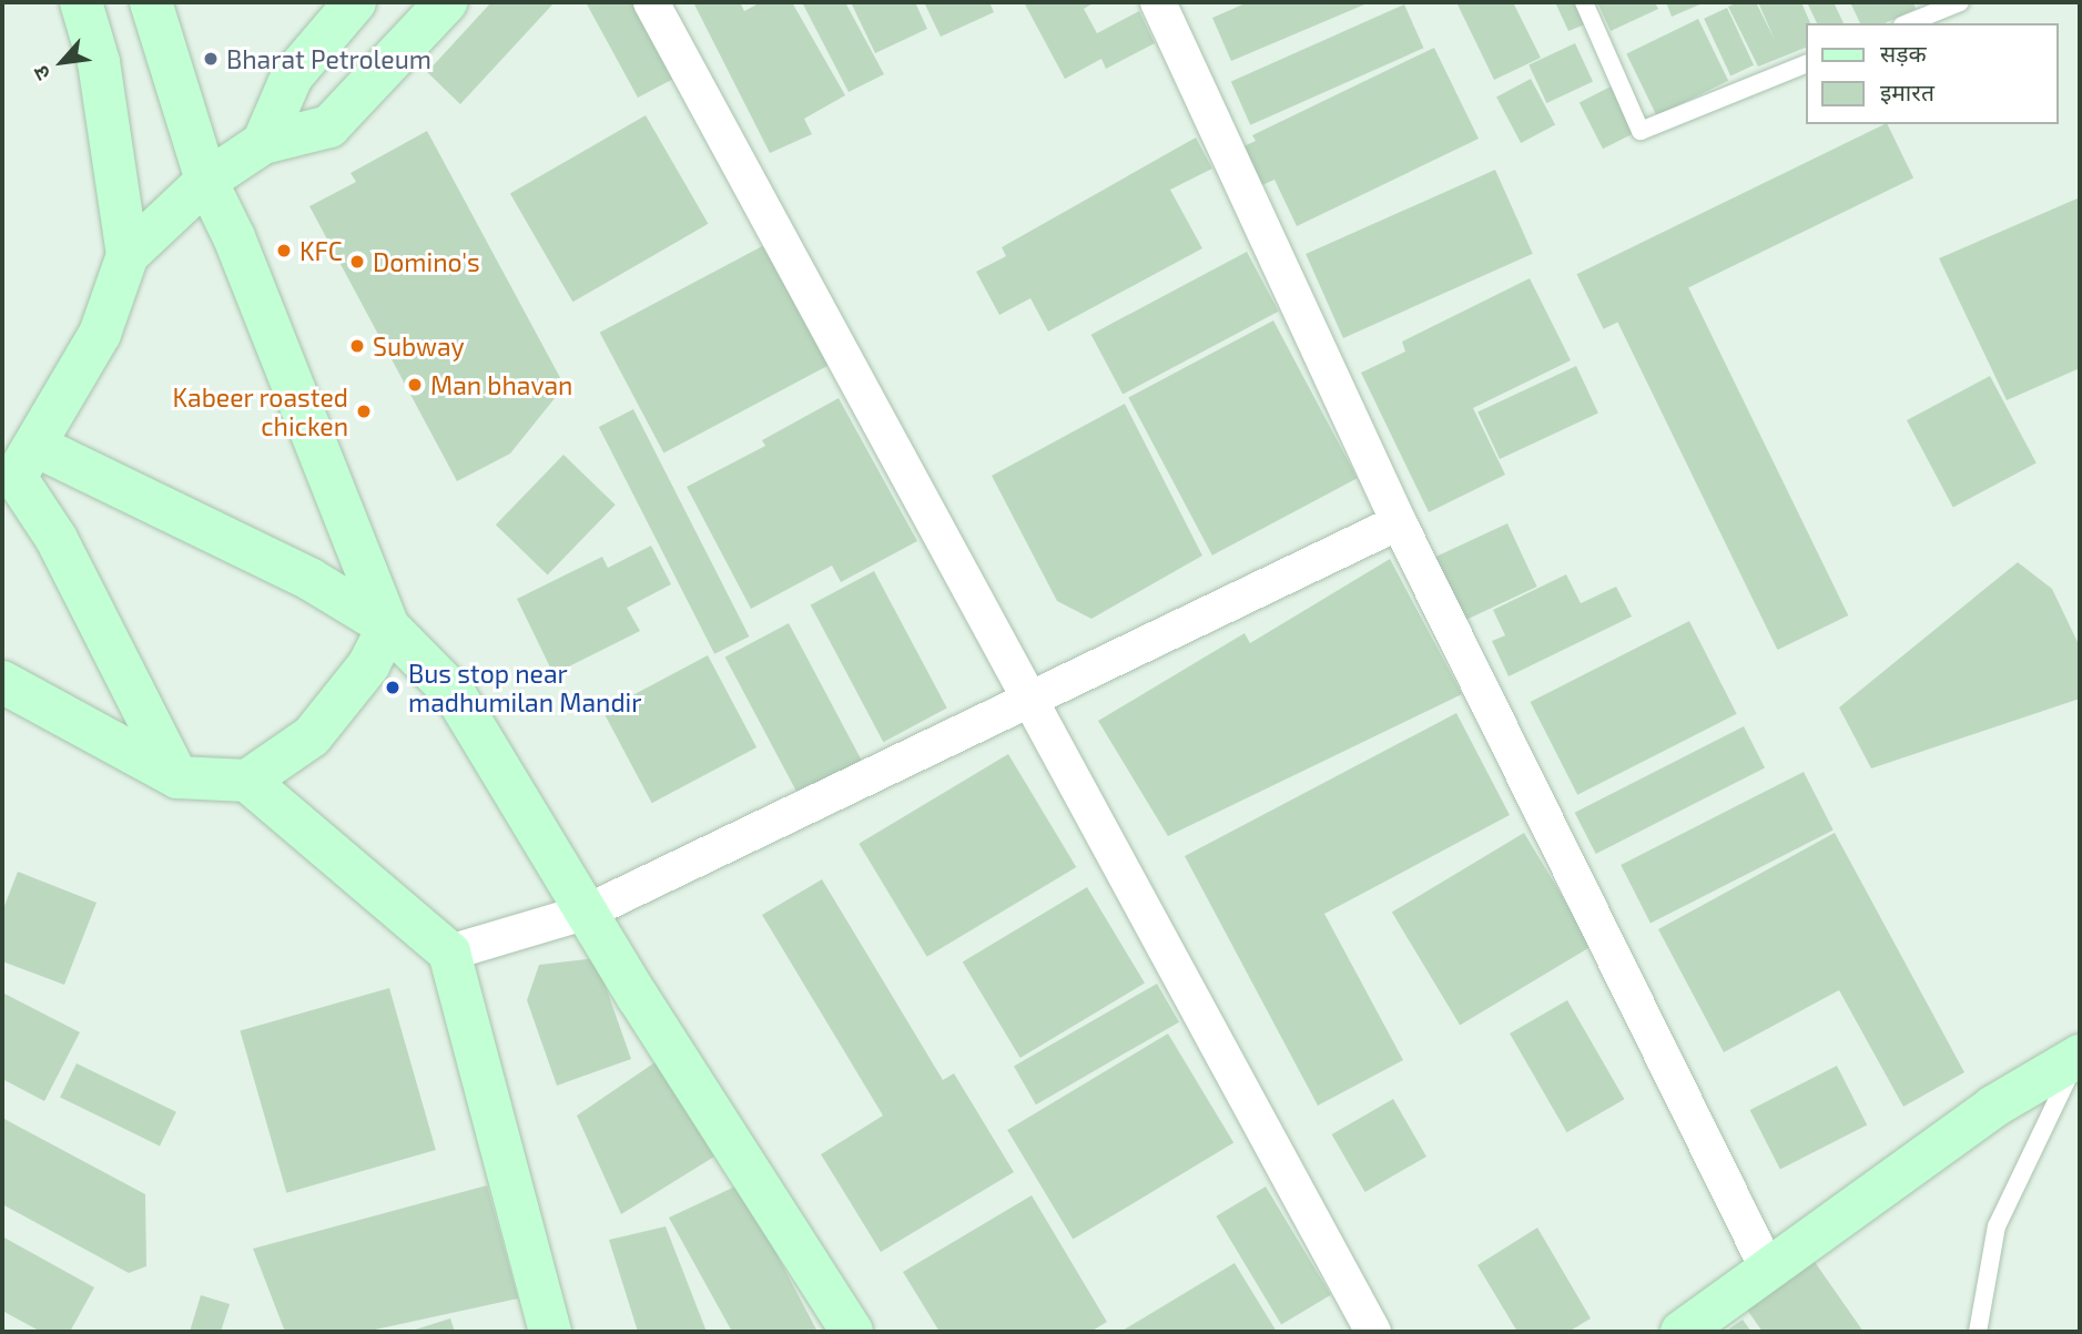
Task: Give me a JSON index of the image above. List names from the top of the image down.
{
  "places": [
    "Bharat Petroleum",
    "KFC",
    "Domino's",
    "Subway",
    "Man bhavan",
    "Kabeer roasted chicken",
    "Bus stop near madhumilan Mandir"
  ],
  "legend": ["सड़क", "इमारत"],
  "north": "bottom left"
}
